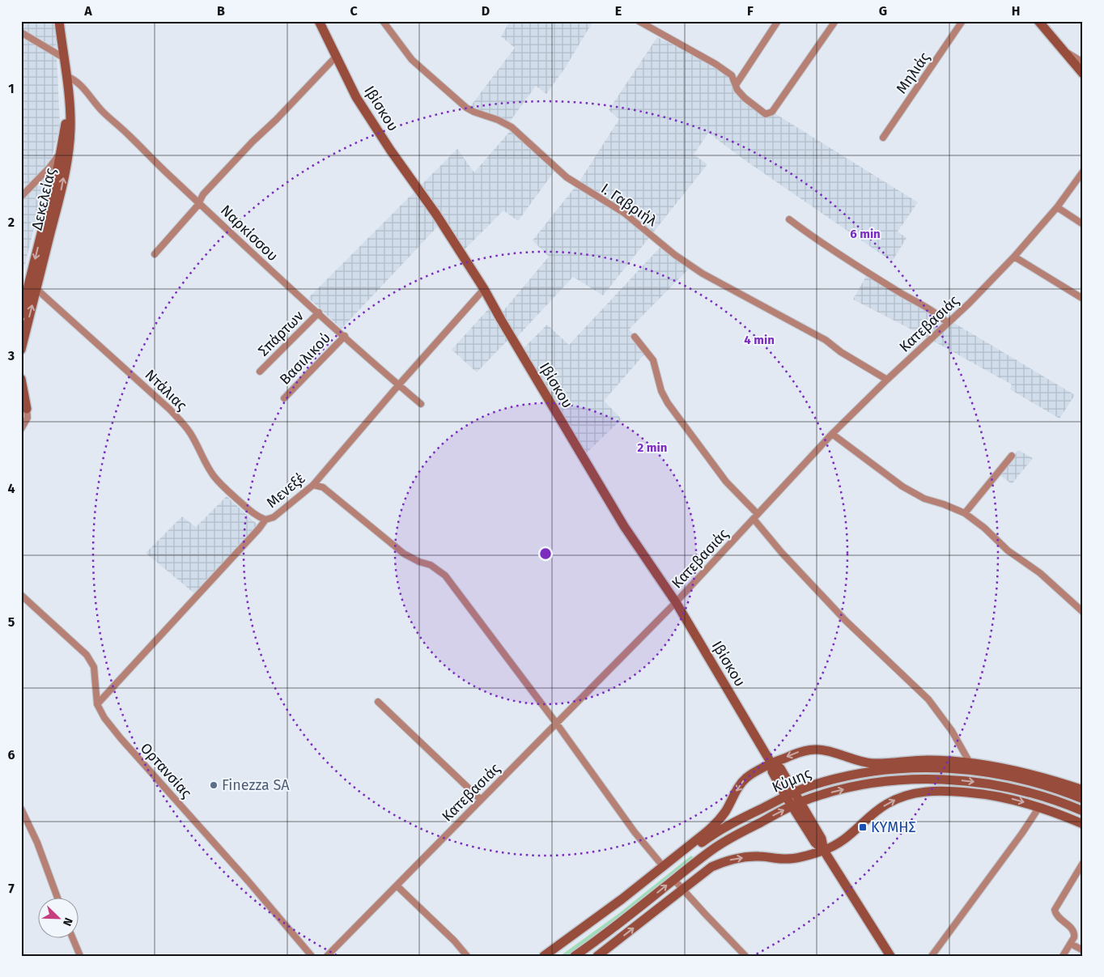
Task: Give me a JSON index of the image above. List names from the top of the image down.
{
  "streets": {
    "street": [
      "Μηλιάς",
      "Ιβίσκου",
      "Δεκελείας",
      "Ι. Γαβριήλ",
      "Ναρκίσσου",
      "Κατεβασιάς",
      "Σπάρτων",
      "Βασιλικού",
      "Ντάλιας",
      "Μενεξέ",
      "Ορτανσίας",
      "Κύμης"
    ]
  },
  "crossings": [
    ["Ιβίσκου", "Κατεβασιάς"],
    ["Ιβίσκου", "Μενεξέ"],
    ["Ιβίσκου", "Κύμης"],
    ["Δεκελείας", "Ναρκίσσου"],
    ["Δεκελείας", "Ντάλιας"],
    ["Ι. Γαβριήλ", "Κατεβασιάς"],
    ["Ναρκίσσου", "Σπάρτων"],
    ["Ναρκίσσου", "Βασιλικού"],
    ["Ναρκίσσου", "Μενεξέ"],
    ["Ντάλιας", "Μενεξέ"],
    ["Μενεξέ", "Ορτανσίας"]
  ],
  "places": {
    "other": ["Finezza SA"],
    "transit": ["ΚΥΜΗΣ"]
  },
  "north": "bottom right",
  "grid": {
    "columns": [
      "A",
      "B",
      "C",
      "D",
      "E",
      "F",
      "G",
      "H"
    ],
    "rows": [
      "1",
      "2",
      "3",
      "4",
      "5",
      "6",
      "7"
    ]
  },
  "rings": ["6 min", "4 min", "2 min"]
}
